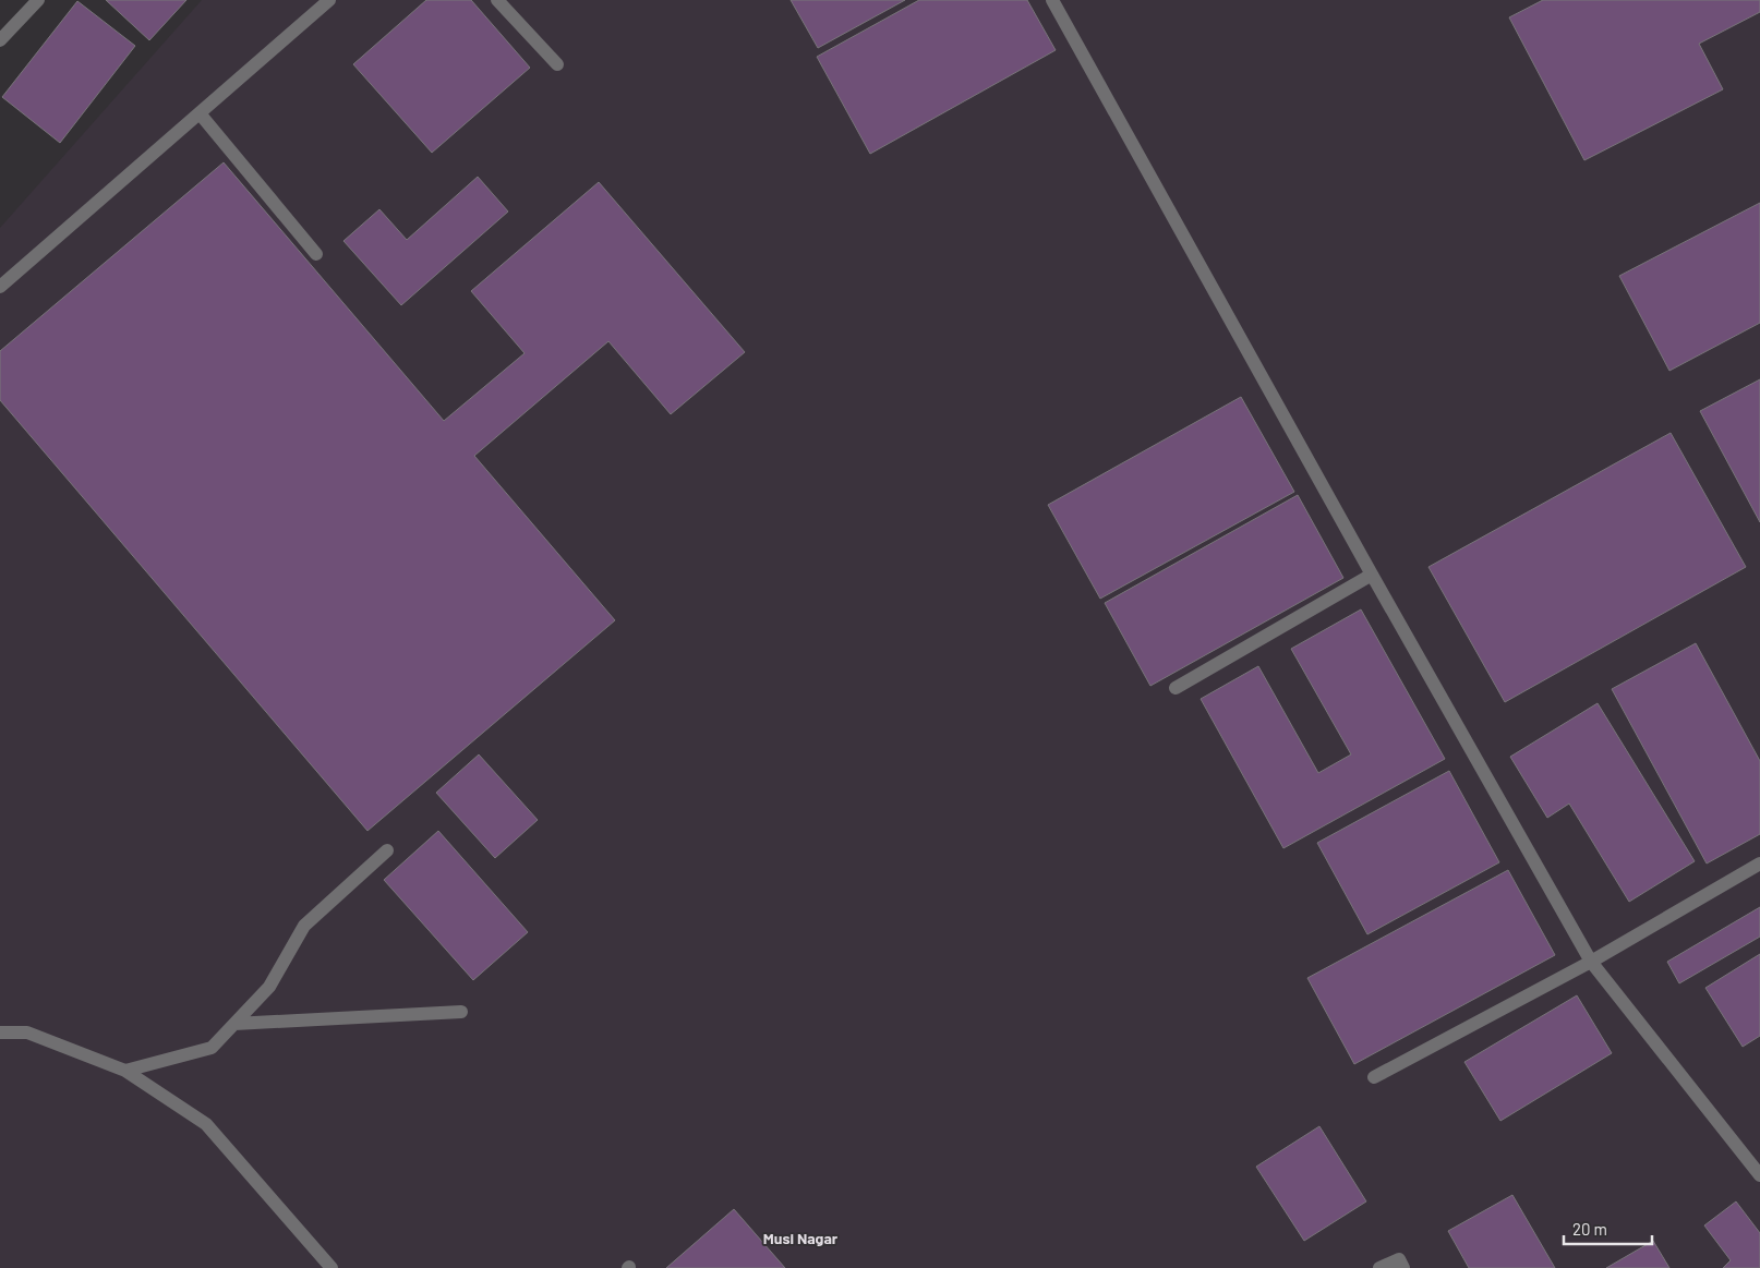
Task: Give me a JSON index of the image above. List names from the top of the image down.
{
  "districts": ["Musi Nagar"],
  "scale_bar": "20 m"
}
